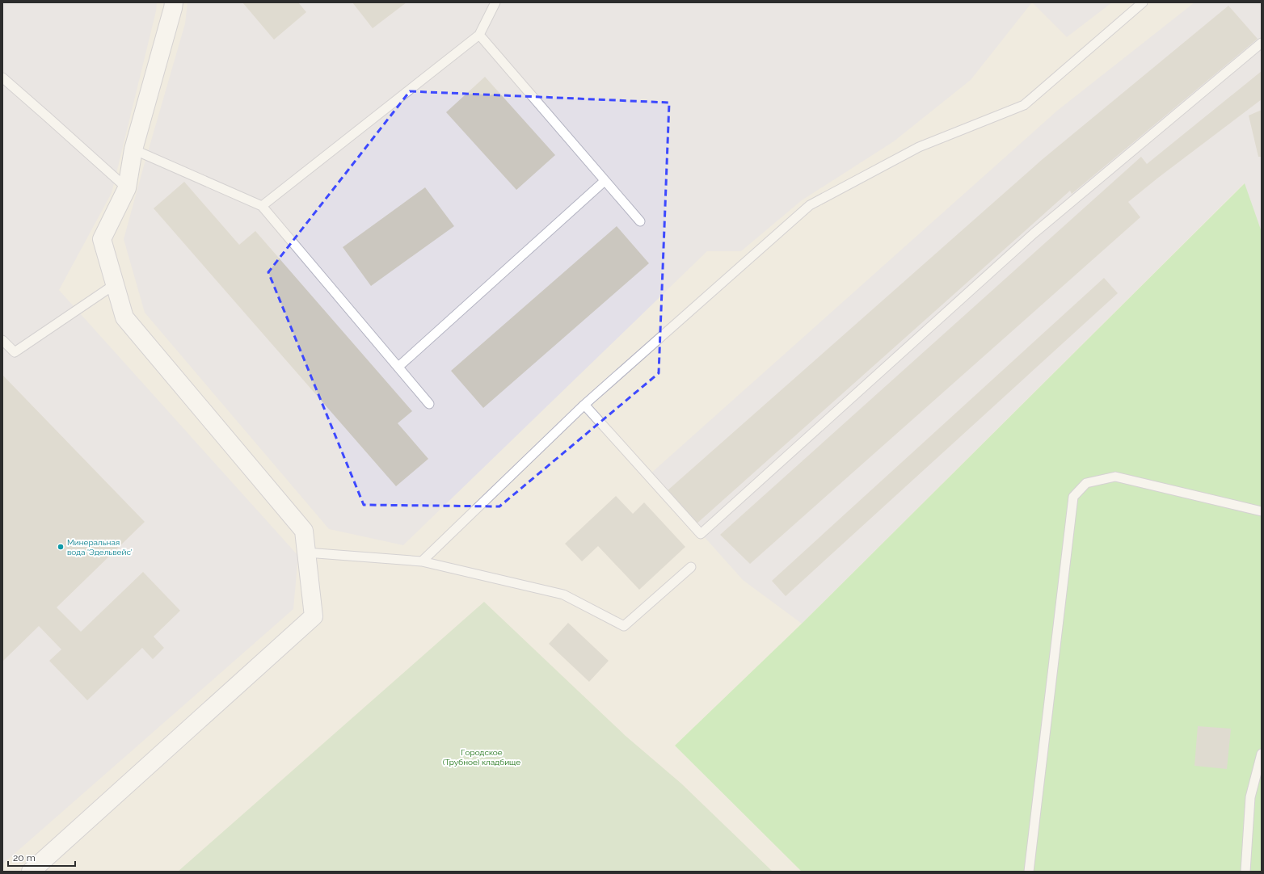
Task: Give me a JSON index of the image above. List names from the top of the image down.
{
  "parks": ["Городское (Трубное) кладбище"],
  "places": ["Минеральная вода 'Эдельвейс'"],
  "scale_bar": "20 m"
}
